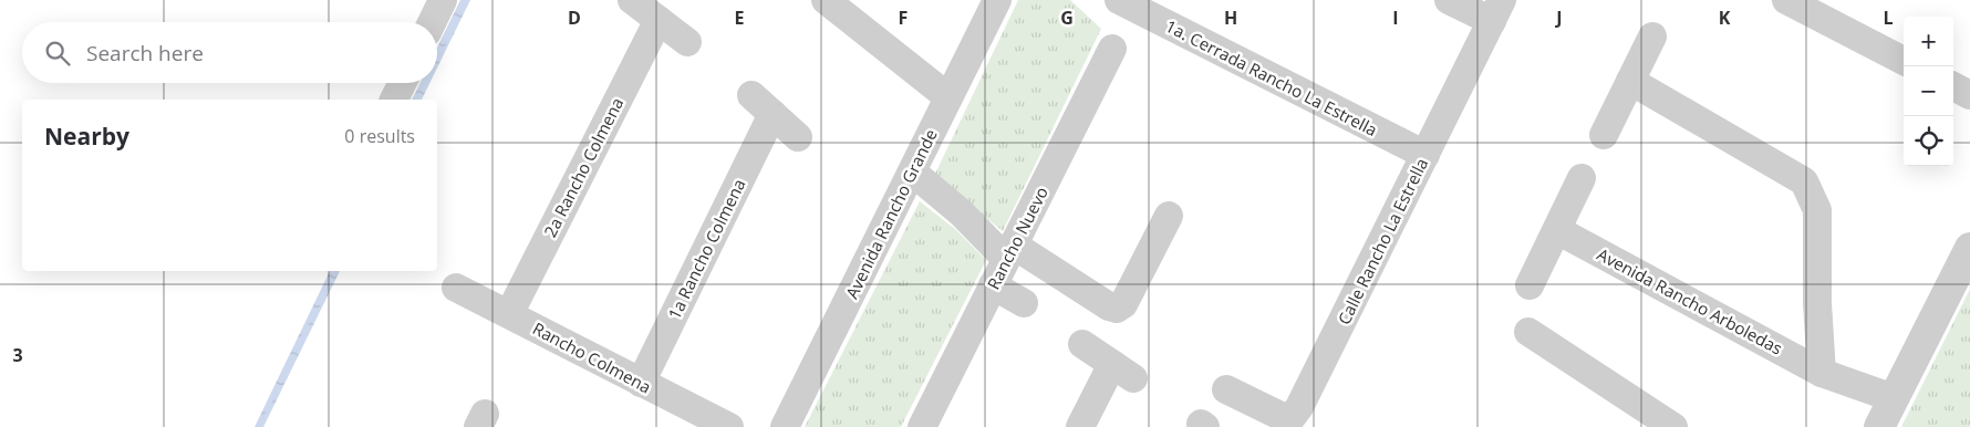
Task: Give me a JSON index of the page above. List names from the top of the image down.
{
  "streets": {
    "street": [
      "1a. Cerrada Rancho La Estrella",
      "2a Rancho Colmena",
      "Avenida Rancho Grande",
      "Rancho Nuevo",
      "Calle Rancho La Estrella",
      "1a Rancho Colmena",
      "Avenida Rancho Arboledas",
      "Rancho Colmena"
    ]
  },
  "crossings": [
    ["1a. Cerrada Rancho La Estrella", "Calle Rancho La Estrella"],
    ["2a Rancho Colmena", "Rancho Colmena"],
    ["1a Rancho Colmena", "Rancho Colmena"]
  ],
  "page": {
    "map_buttons": ["+", "−"],
    "search": "Search here",
    "heading": ["Nearby", "0 results"]
  },
  "grid": {
    "columns": [
      "D",
      "E",
      "F",
      "G",
      "H",
      "I",
      "J",
      "K",
      "L"
    ],
    "rows": ["3"]
  }
}
